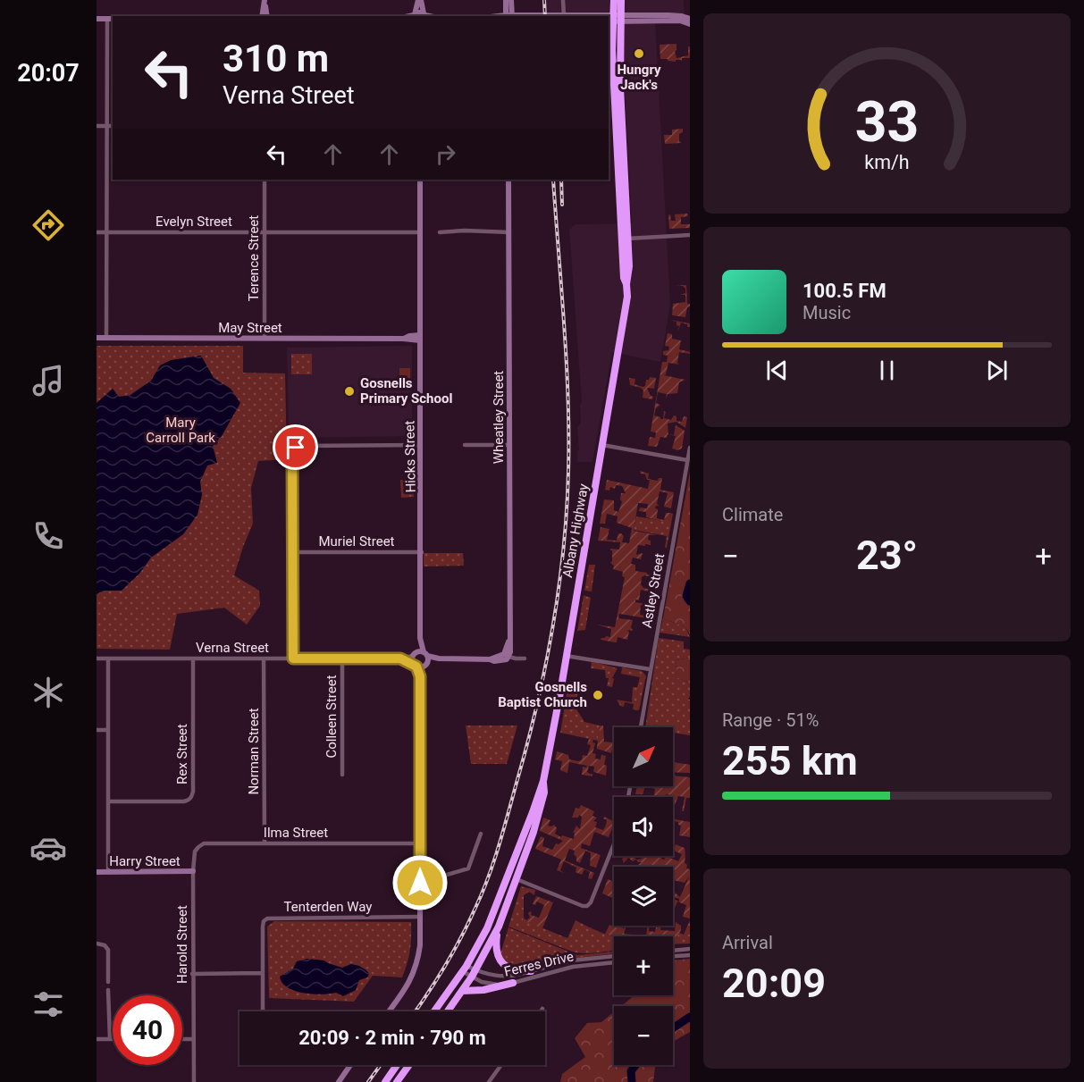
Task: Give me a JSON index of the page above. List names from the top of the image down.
{
  "streets": {
    "highway": ["Albany Highway"],
    "street": [
      "Evelyn Street",
      "Terence Street",
      "May Street",
      "Wheatley Street",
      "Hicks Street",
      "Muriel Street",
      "Astley Street",
      "Verna Street",
      "Colleen Street",
      "Norman Street",
      "Rex Street",
      "Ilma Street",
      "Harry Street",
      "Tenterden Way",
      "Harold Street",
      "Ferres Drive"
    ]
  },
  "crossings": [
    ["Evelyn Street", "Terence Street"],
    ["Evelyn Street", "Hicks Street"],
    ["Terence Street", "May Street"],
    ["May Street", "Hicks Street"],
    ["Hicks Street", "Muriel Street"],
    ["Hicks Street", "Verna Street"],
    ["Albany Highway", "Ferres Drive"],
    ["Verna Street", "Colleen Street"],
    ["Verna Street", "Norman Street"],
    ["Verna Street", "Rex Street"],
    ["Norman Street", "Ilma Street"],
    ["Ilma Street", "Harry Street"],
    ["Ilma Street", "Harold Street"],
    ["Harry Street", "Harold Street"]
  ],
  "parks": ["Mary Carroll Park"],
  "places": ["Hungry Jack's", "Gosnells Primary School", "Gosnells Baptist Church"],
  "north": "top right",
  "page": {
    "tabs": "20:07",
    "turn": ["310 m", "Verna Street"],
    "song": ["100.5 FM", "Music"],
    "tile": [
      "Climate",
      ["Range · 51%", "255 km"],
      ["Arrival", "20:09"]
    ],
    "heat": ["−", "23°", "+"],
    "map_buttons": ["+", "−"],
    "limit": "40",
    "trip": "20:09 · 2 min · 790 m",
    "gauge": ["33", "km/h"]
  }
}
